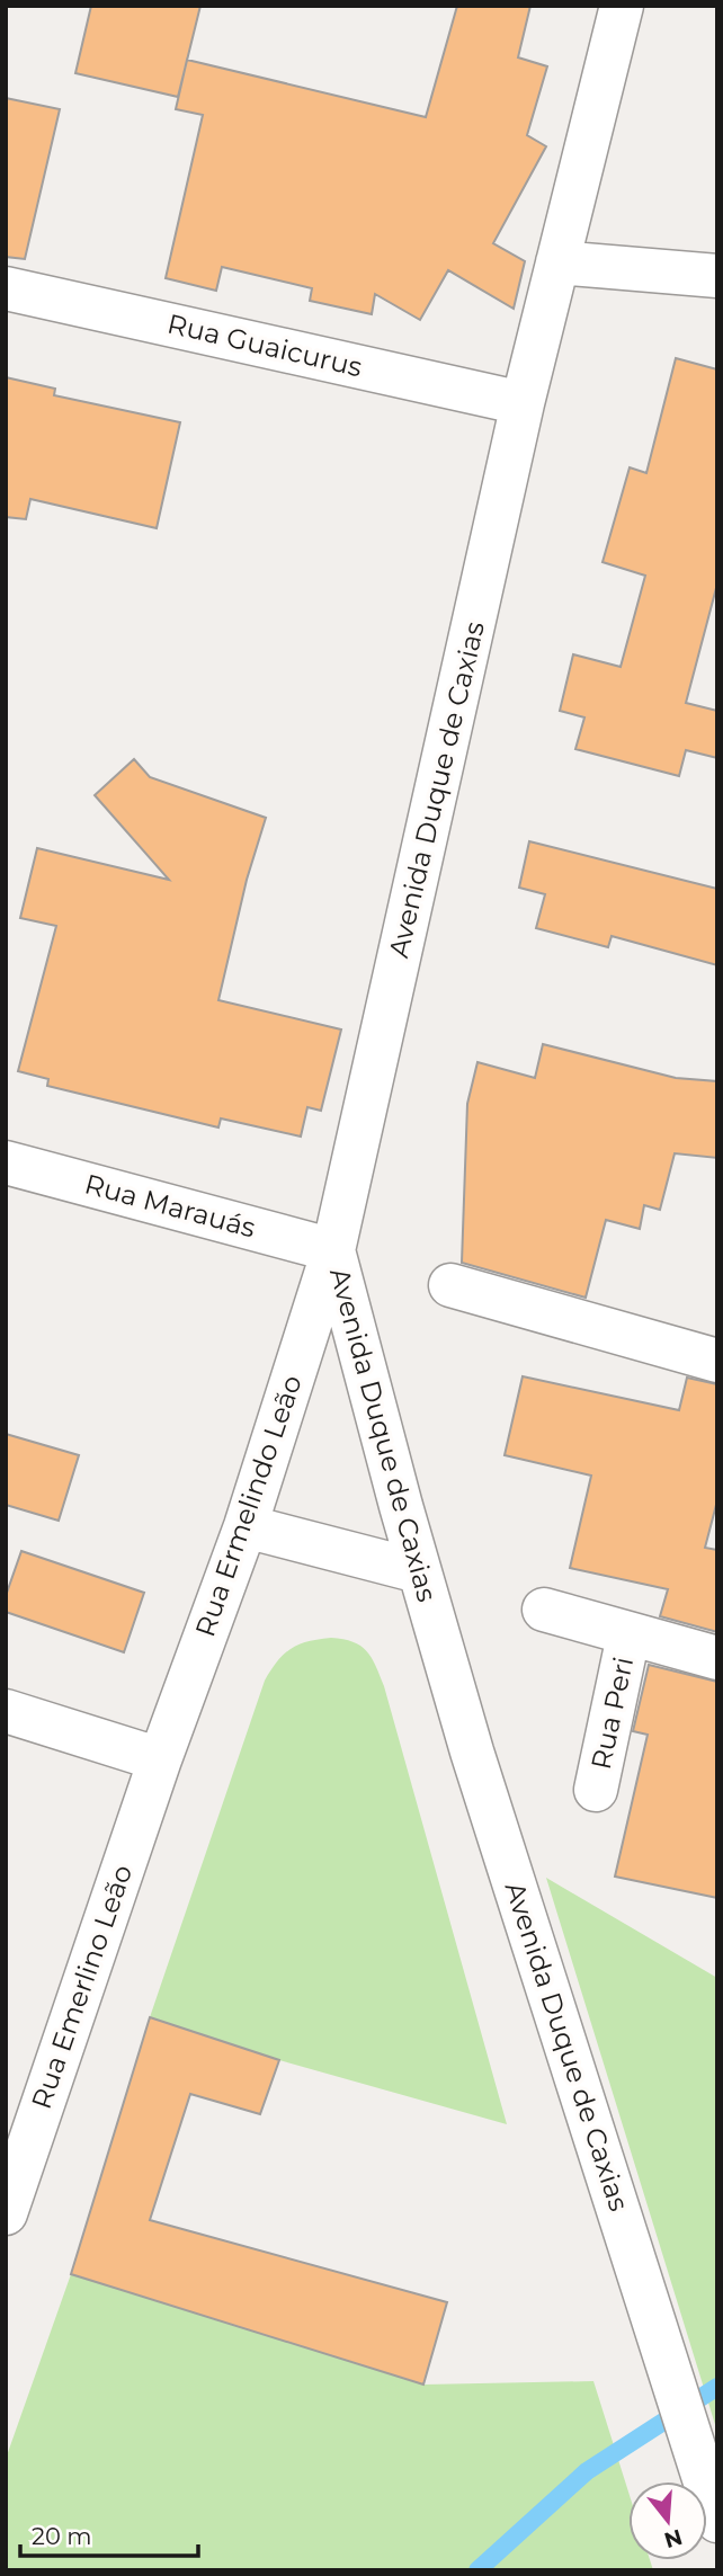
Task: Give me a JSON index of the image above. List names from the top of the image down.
{
  "streets": {
    "street": [
      "Rua Guaicurus",
      "Avenida Duque de Caxias",
      "Rua Marauás",
      "Rua Ermelindo Leão",
      "Rua Peri",
      "Rua Emerlino Leão"
    ]
  },
  "crossings": [
    ["Rua Guaicurus", "Avenida Duque de Caxias"],
    ["Avenida Duque de Caxias", "Rua Marauás"],
    ["Avenida Duque de Caxias", "Rua Ermelindo Leão"],
    ["Rua Marauás", "Rua Ermelindo Leão"],
    ["Rua Ermelindo Leão", "Rua Emerlino Leão"]
  ],
  "scale_bar": "20 m",
  "north": "bottom"
}
